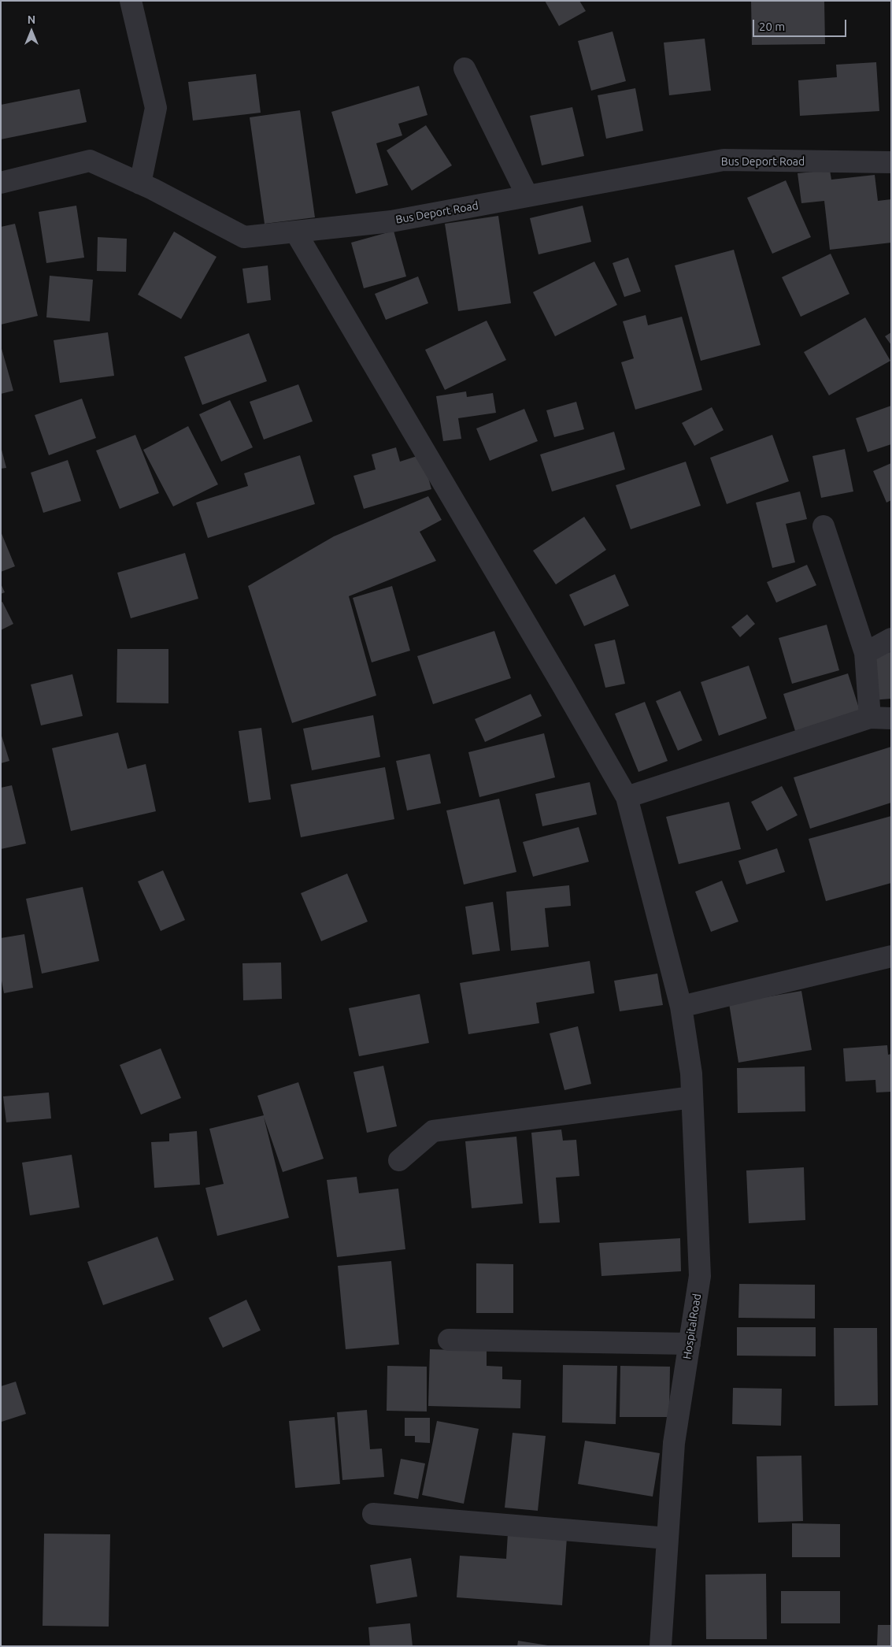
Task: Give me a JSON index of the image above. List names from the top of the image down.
{
  "streets": {
    "street": ["Bus Deport Road", "HospitalRoad"]
  },
  "crossings": [
    ["Bus Deport Road", "HospitalRoad"]
  ],
  "scale_bar": "20 m",
  "north": "top"
}
